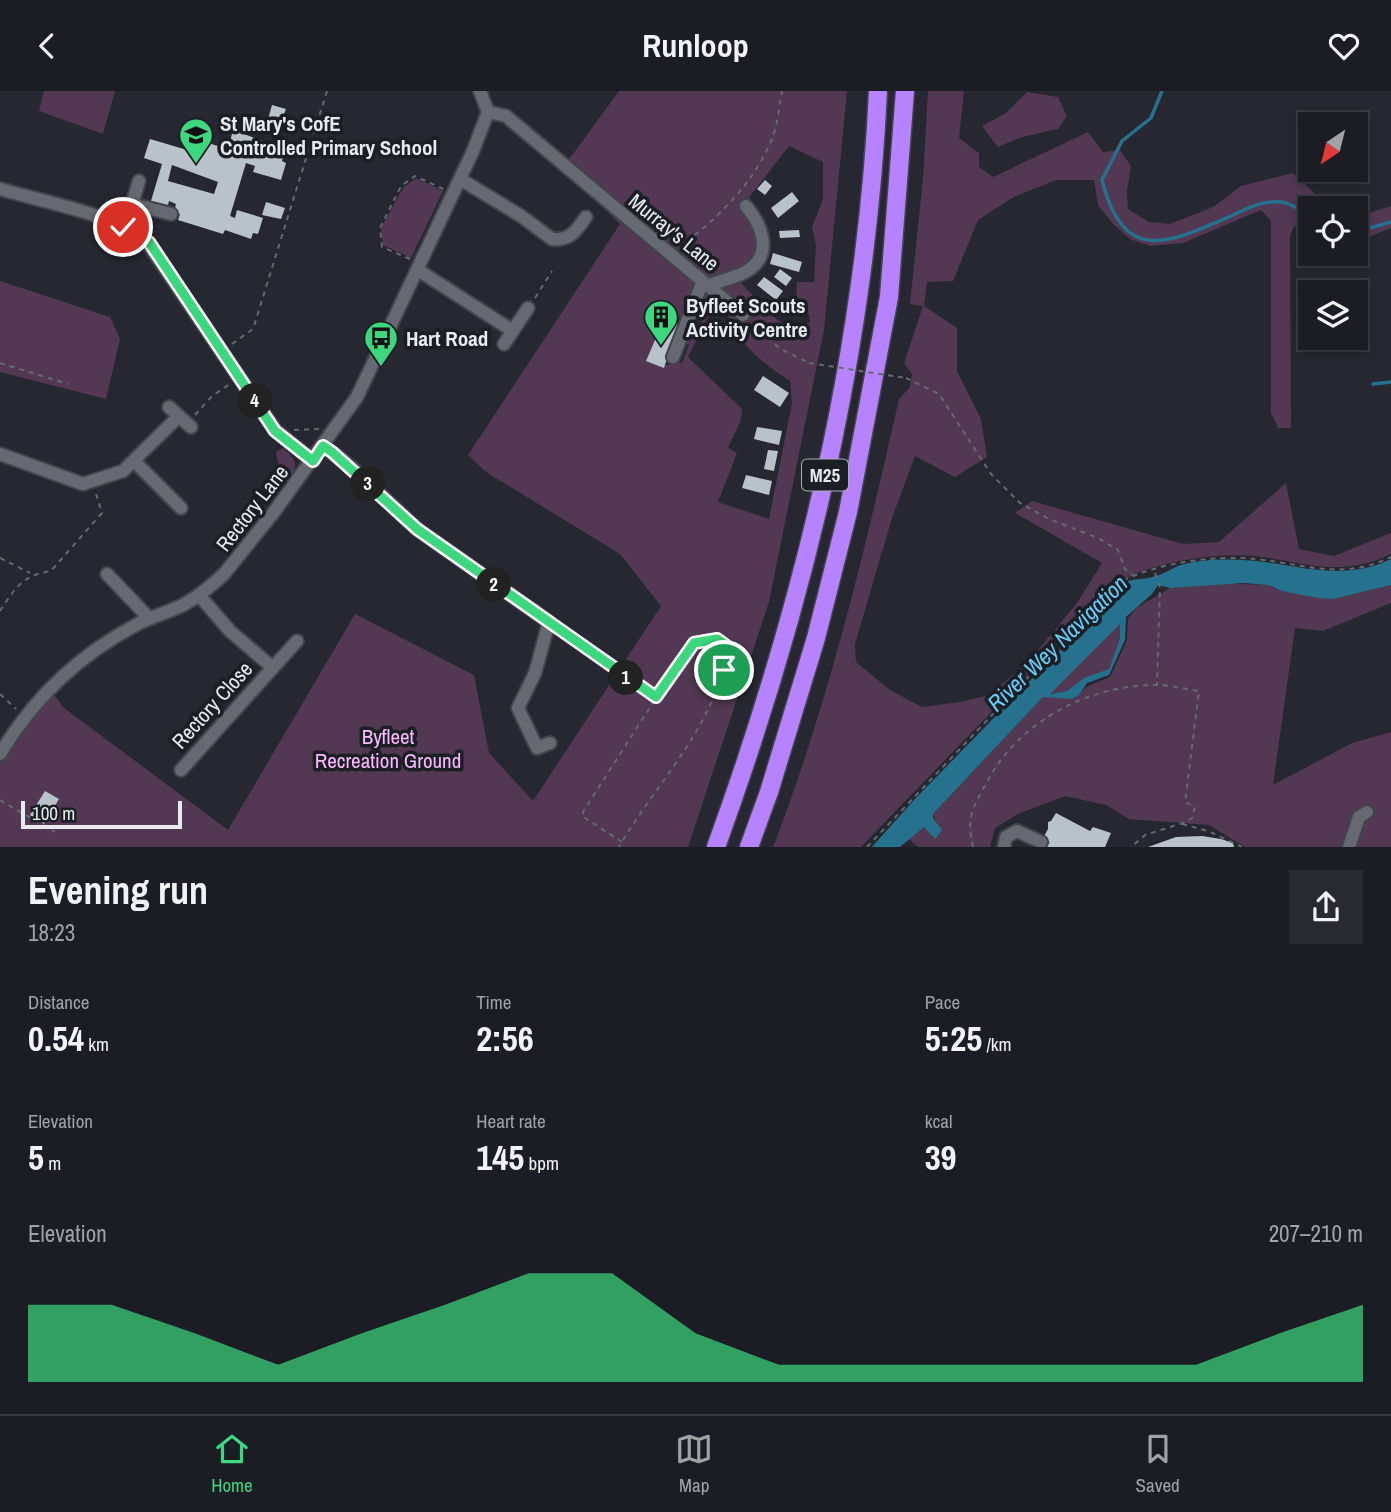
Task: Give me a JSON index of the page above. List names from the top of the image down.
{
  "streets": {
    "highway": ["M25"],
    "street": ["Murray's Lane", "Rectory Lane", "Rectory Close"]
  },
  "crossings": [
    ["Murray's Lane", "Rectory Lane"],
    ["Rectory Lane", "Rectory Close"]
  ],
  "water": ["River Wey Navigation"],
  "parks": ["Byfleet Recreation Ground"],
  "places": {
    "school or university": ["St Mary's CofE Controlled Primary School"],
    "building": ["Byfleet Scouts Activity Centre"],
    "bus stop": ["Hart Road"]
  },
  "scale_bar": "100 m",
  "north": "bottom left",
  "page": {
    "header": "Runloop",
    "pins": [
      "4",
      "3",
      "2",
      "1"
    ],
    "scale": "100 m",
    "heading": ["Evening run", "18:23"],
    "stats": [
      ["Distance", "0.54 km"],
      ["Time", "2:56"],
      ["Pace", "5:25 /km"],
      ["Elevation", "5 m"],
      ["Heart rate", "145 bpm"],
      ["kcal", "39"]
    ],
    "chart": ["Elevation", "207–210 m"],
    "tabs": ["Home", "Map", "Saved"]
  }
}
